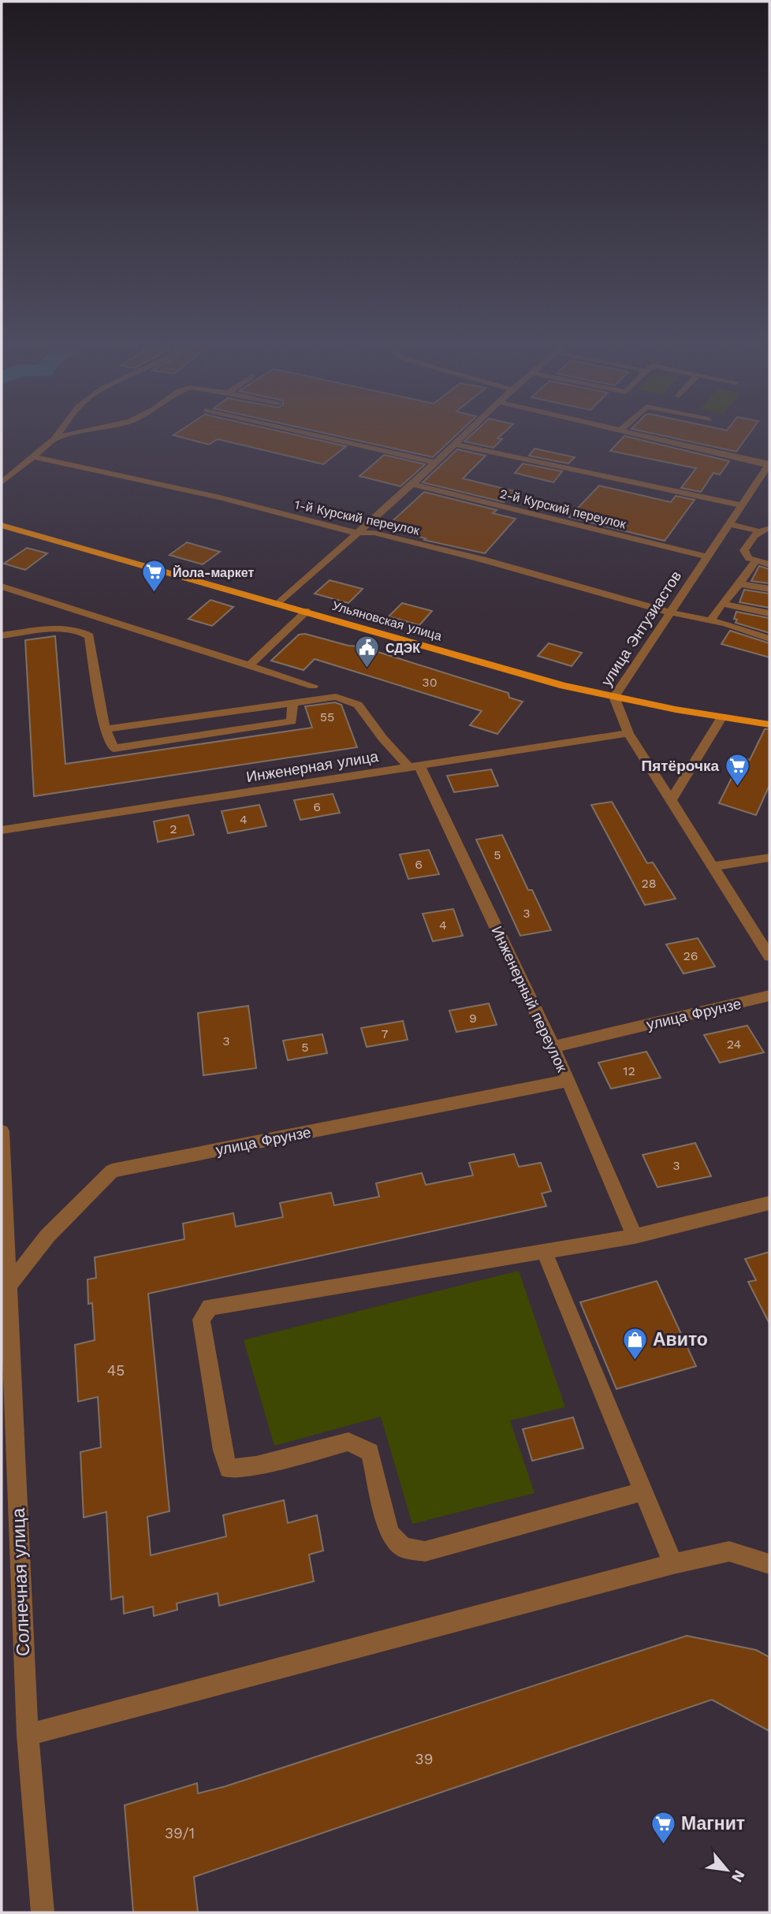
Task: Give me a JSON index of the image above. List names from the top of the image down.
{
  "streets": {
    "main road": ["Ульяновская улица"],
    "street": [
      "2-й Курский переулок",
      "1-й Курский переулок",
      "улица Энтузиастов",
      "Инженерная улица",
      "Инженерный переулок",
      "улица Фрунзе",
      "Солнечная улица"
    ]
  },
  "crossings": [
    ["2-й Курский переулок", "улица Энтузиастов"],
    ["1-й Курский переулок", "улица Энтузиастов"],
    ["Ульяновская улица", "улица Энтузиастов"],
    ["улица Энтузиастов", "Инженерная улица"],
    ["Инженерная улица", "Инженерный переулок"],
    ["Инженерный переулок", "улица Фрунзе"],
    ["улица Фрунзе", "Солнечная улица"]
  ],
  "places": {
    "supermarket": ["Йола-маркет", "Пятёрочка", "Магнит"],
    "public building": ["СДЭК"],
    "shop": ["Авито"]
  },
  "house_numbers": [
    "30",
    "55",
    "6",
    "4",
    "2",
    "5",
    "6",
    "28",
    "3",
    "4",
    "26",
    "9",
    "7",
    "3",
    "24",
    "5",
    "12",
    "3",
    "45",
    "39",
    "39/1"
  ],
  "north": "bottom right"
}
